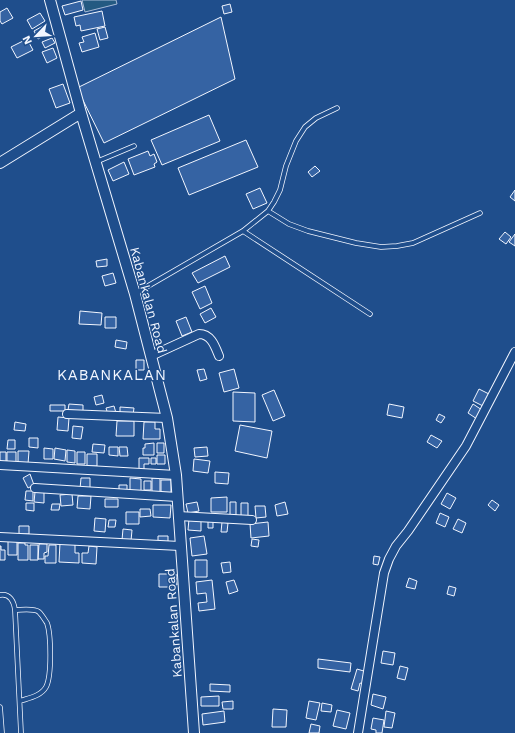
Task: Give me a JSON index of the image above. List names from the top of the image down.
{
  "streets": {
    "street": ["Kabankalan Road"]
  },
  "districts": ["KABANKALAN"],
  "north": "bottom left"
}
